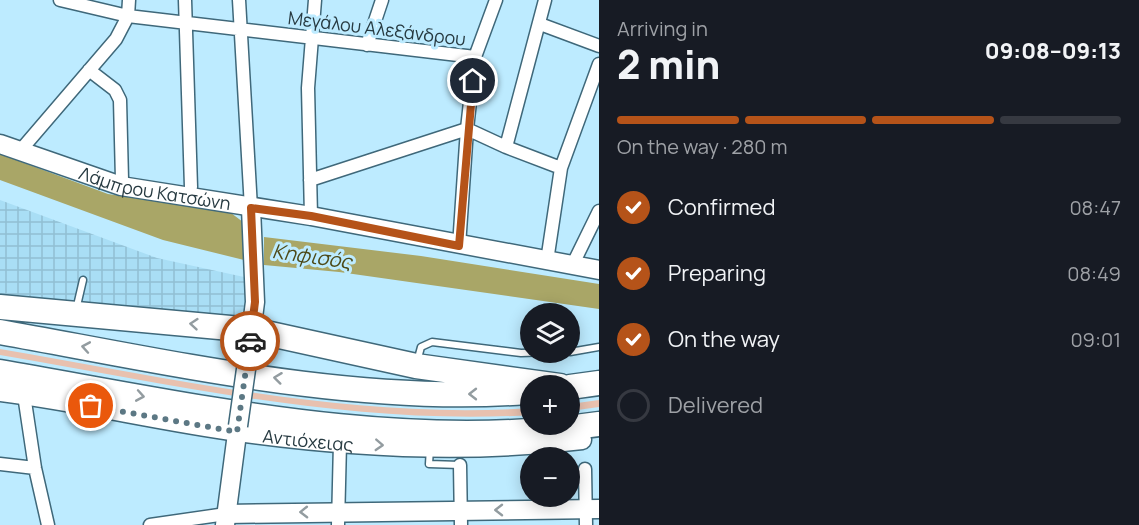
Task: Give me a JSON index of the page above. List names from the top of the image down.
{
  "streets": {
    "street": ["Μεγάλου Αλεξάνδρου", "Λάμπρου Κατσώνη", "Αντιόχειας"]
  },
  "water": ["Κηφισός"],
  "page": {
    "heading": ["2 min", "Arriving in", "09:08–09:13"],
    "bar": "On the way · 280 m",
    "list": [
      ["Confirmed", "08:47"],
      ["Preparing", "08:49"],
      ["On the way", "09:01"],
      "Delivered"
    ],
    "map_buttons": ["+", "−"]
  }
}
